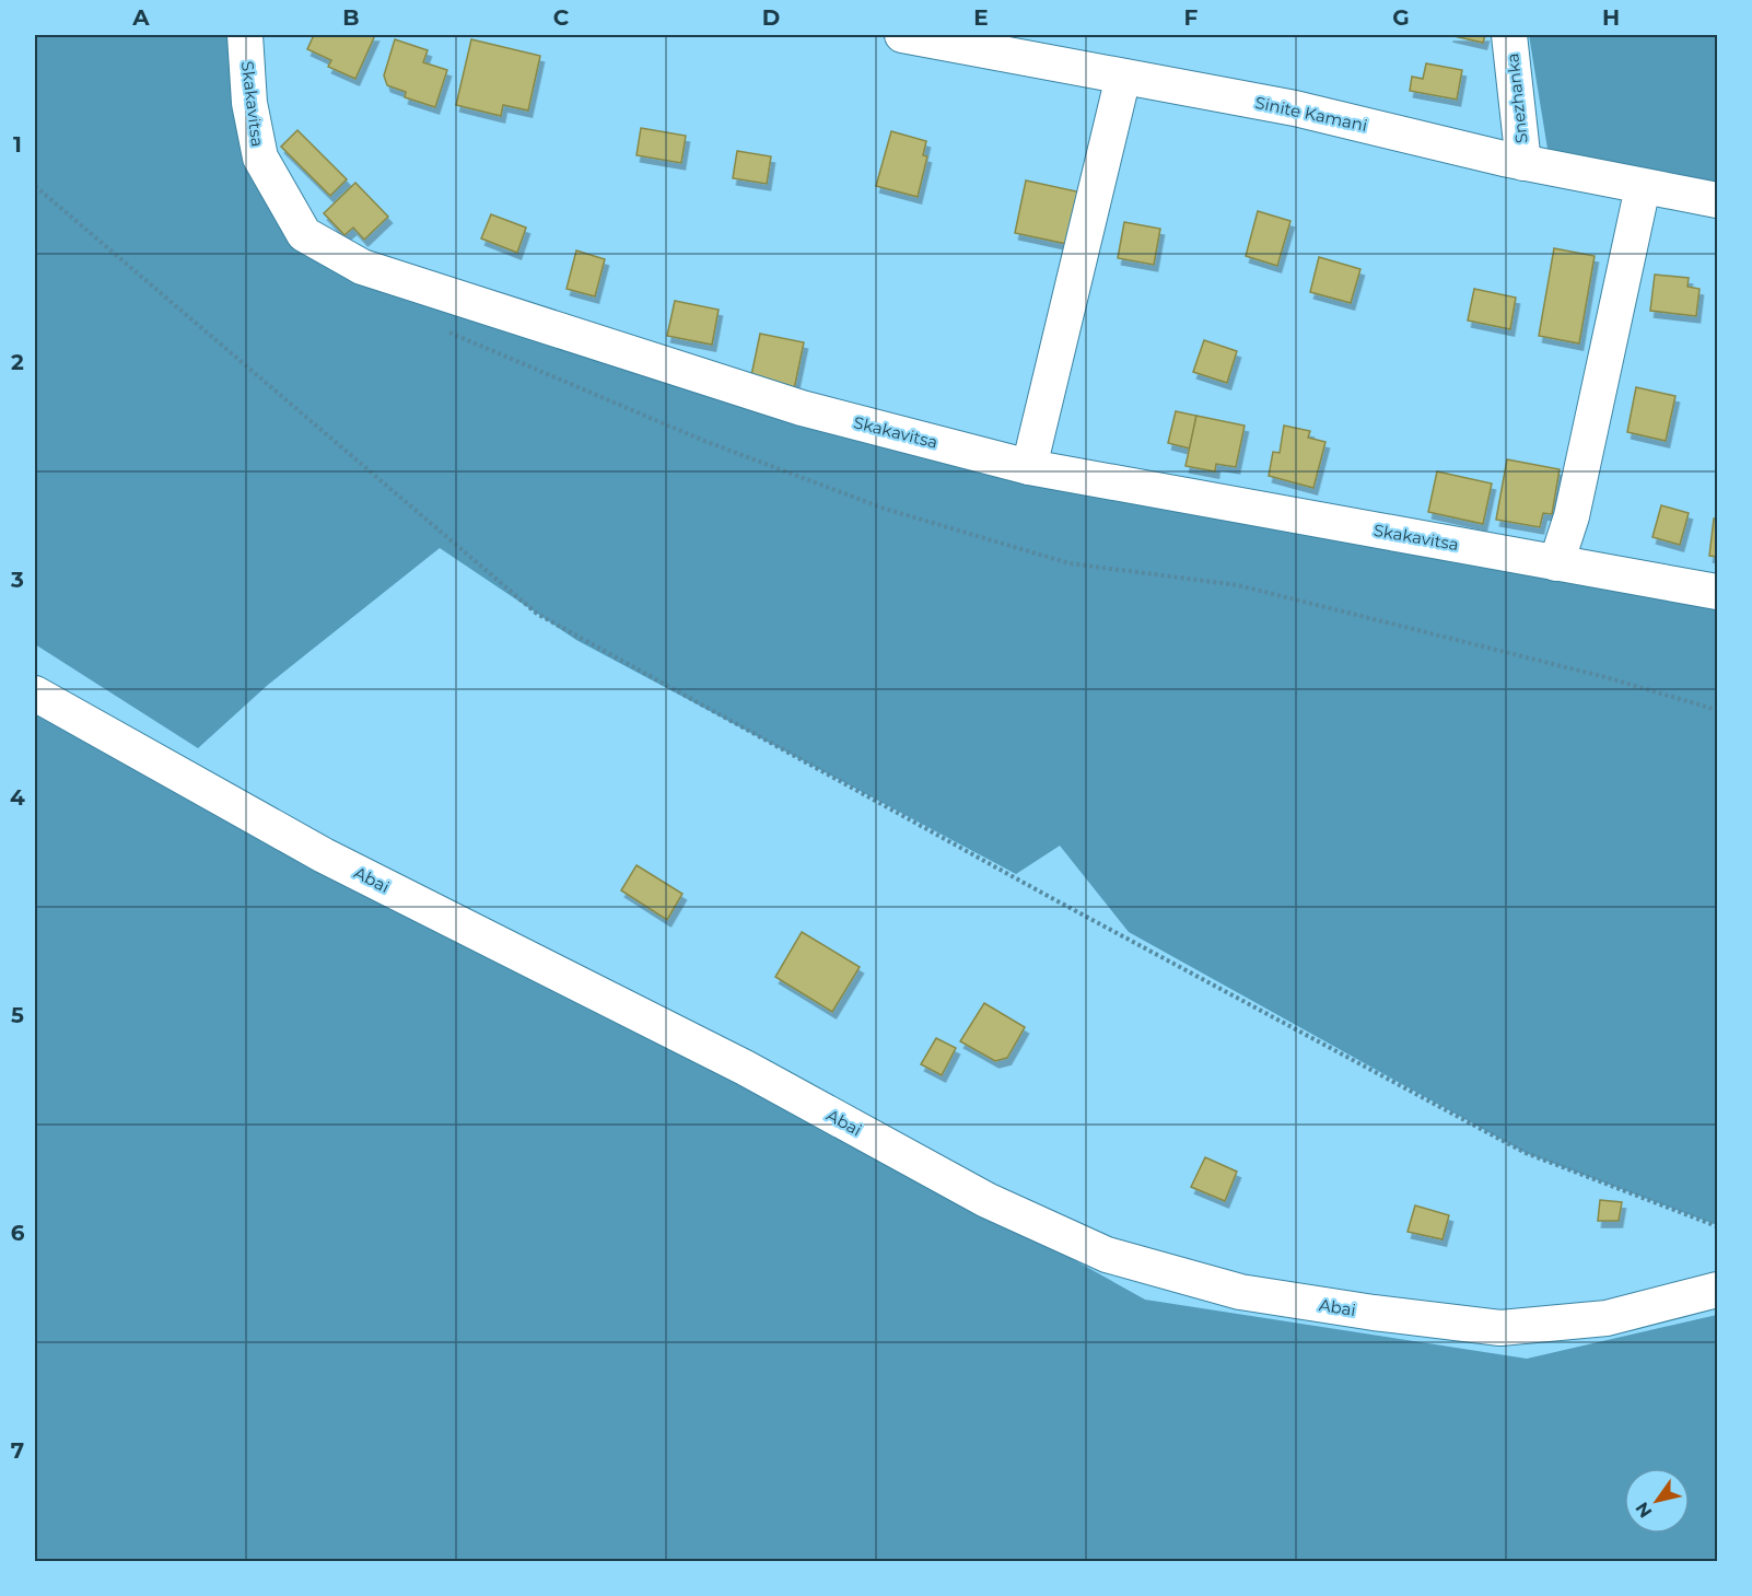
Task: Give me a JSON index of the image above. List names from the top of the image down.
{
  "streets": {
    "street": [
      "Snezhanka",
      "Skakavitsa",
      "Sinite Kamani",
      "Abai"
    ]
  },
  "crossings": [
    ["Snezhanka", "Sinite Kamani"]
  ],
  "north": "bottom left",
  "grid": {
    "columns": [
      "A",
      "B",
      "C",
      "D",
      "E",
      "F",
      "G",
      "H"
    ],
    "rows": [
      "1",
      "2",
      "3",
      "4",
      "5",
      "6",
      "7"
    ]
  }
}
